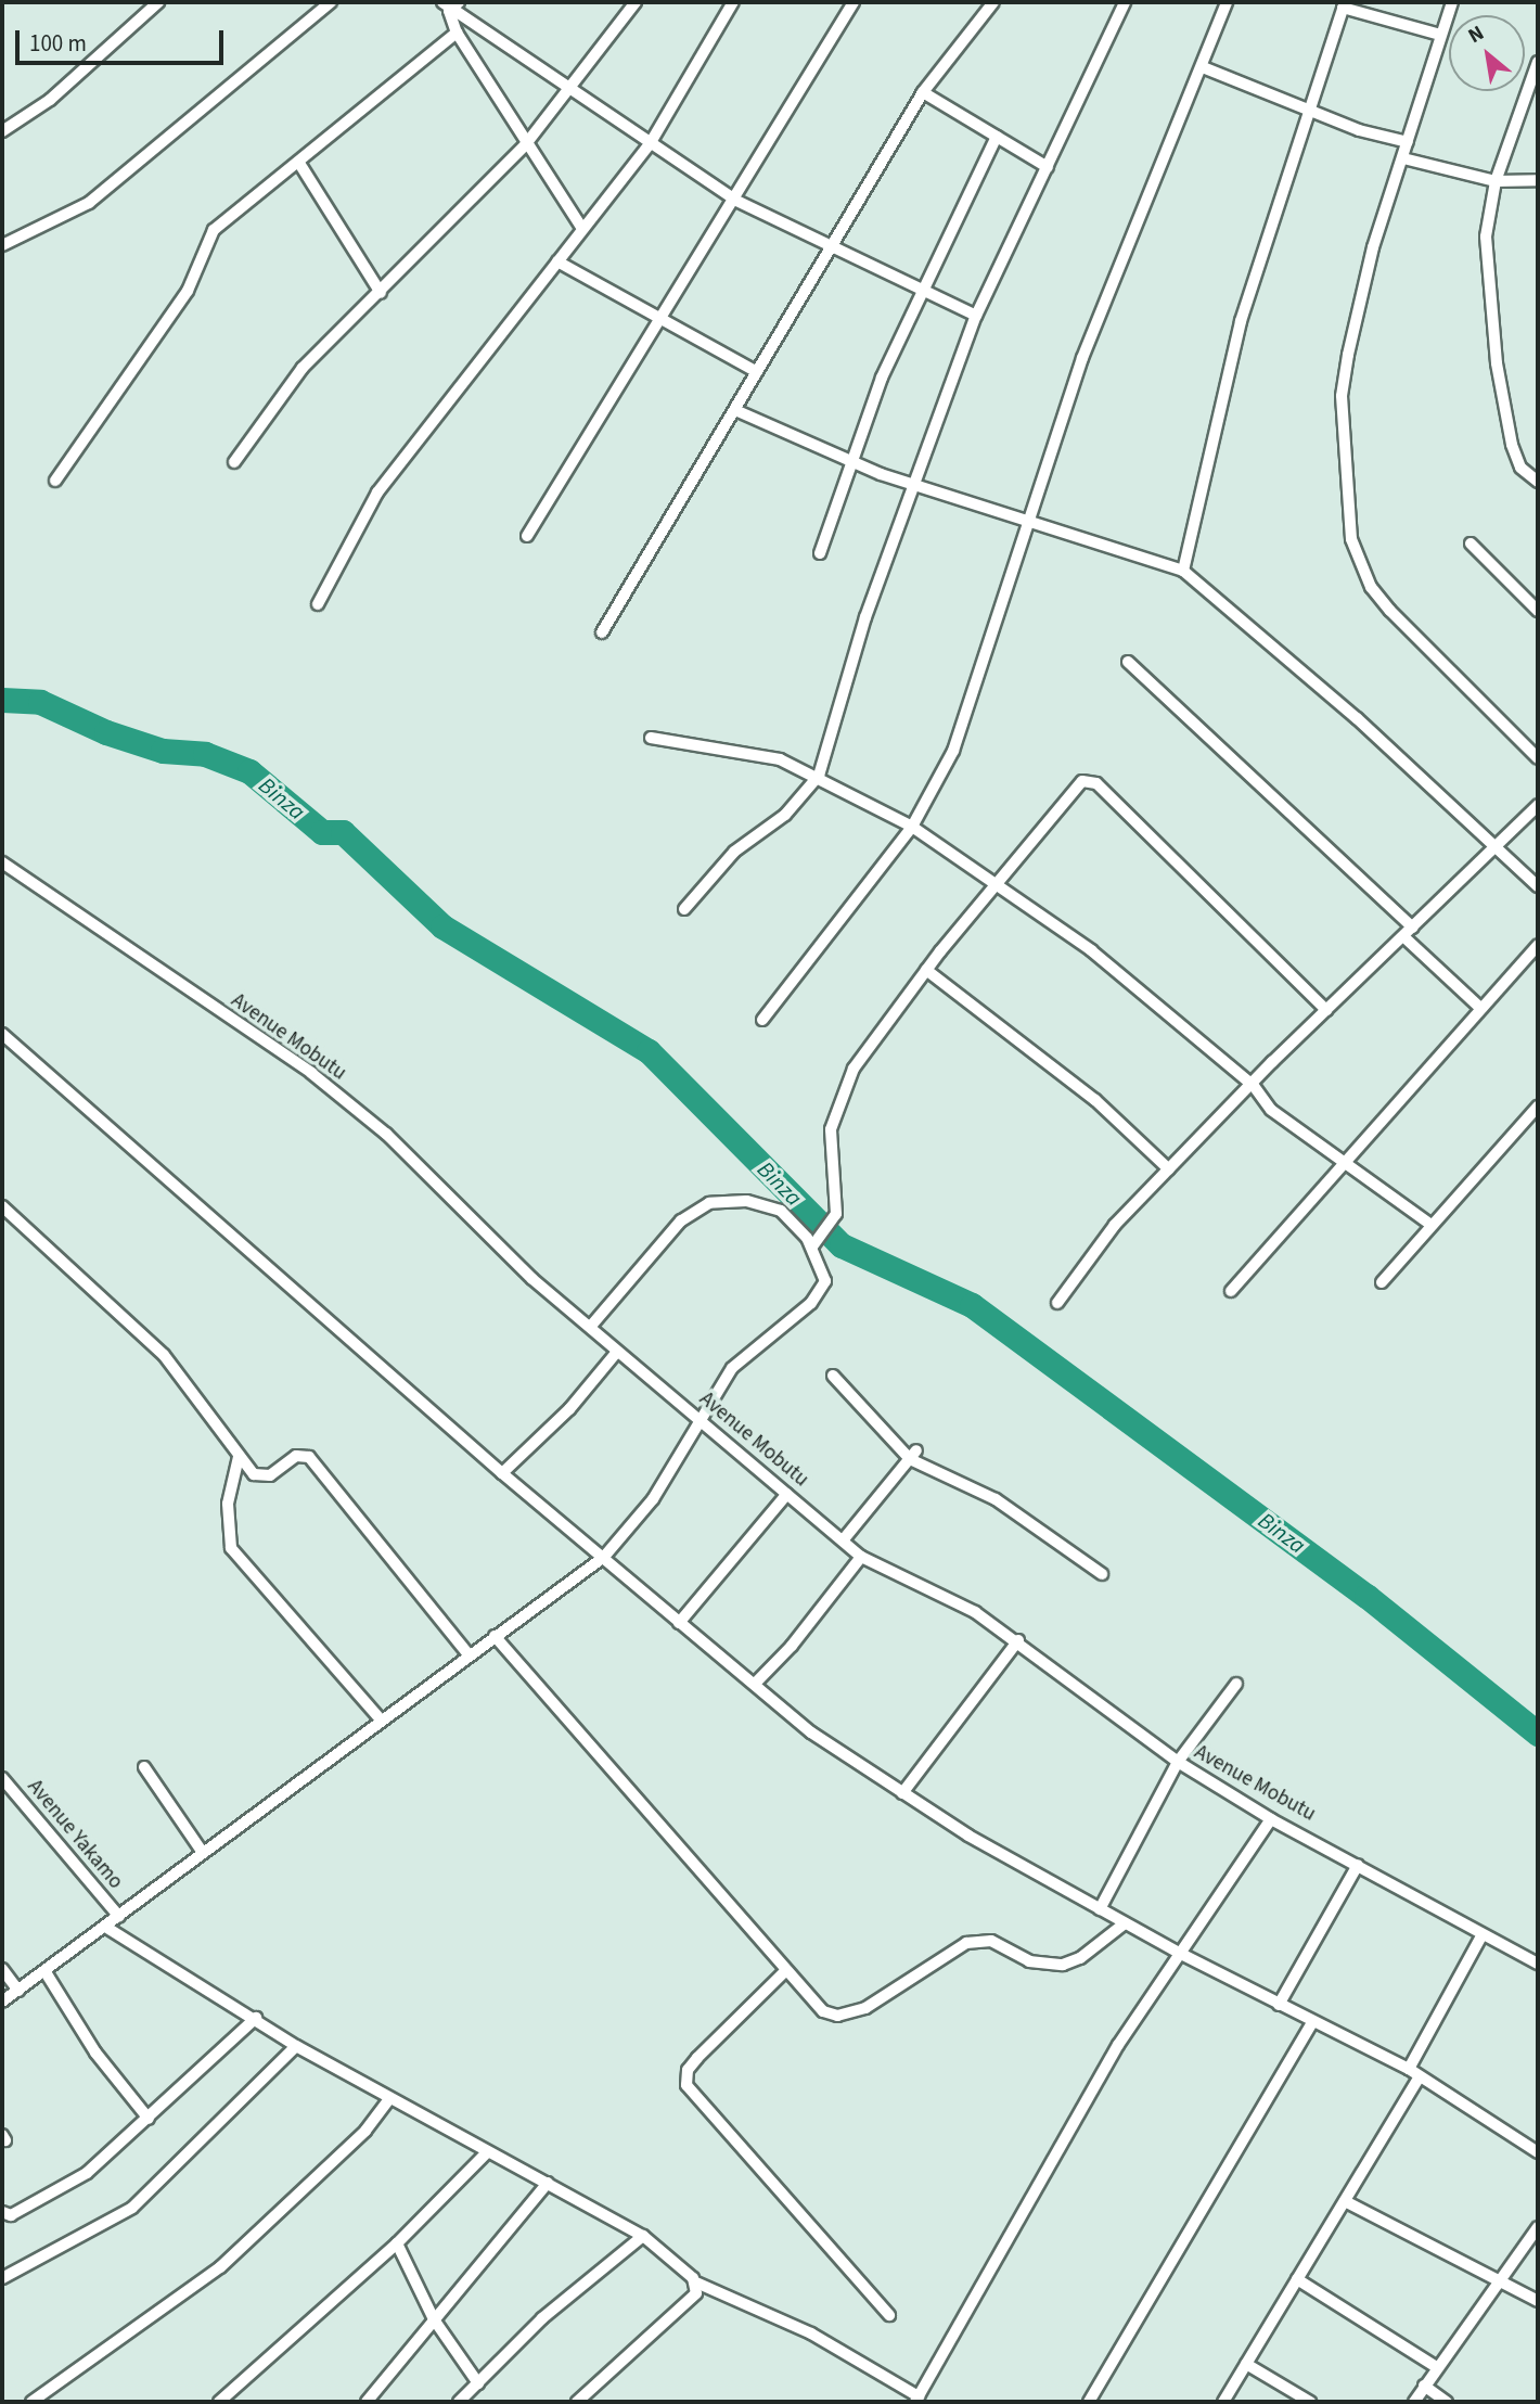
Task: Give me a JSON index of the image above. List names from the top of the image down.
{
  "streets": {
    "street": ["Avenue Mobutu", "Avenue Yakamo"]
  },
  "water": ["Binza"],
  "scale_bar": "100 m",
  "north": "top left"
}
